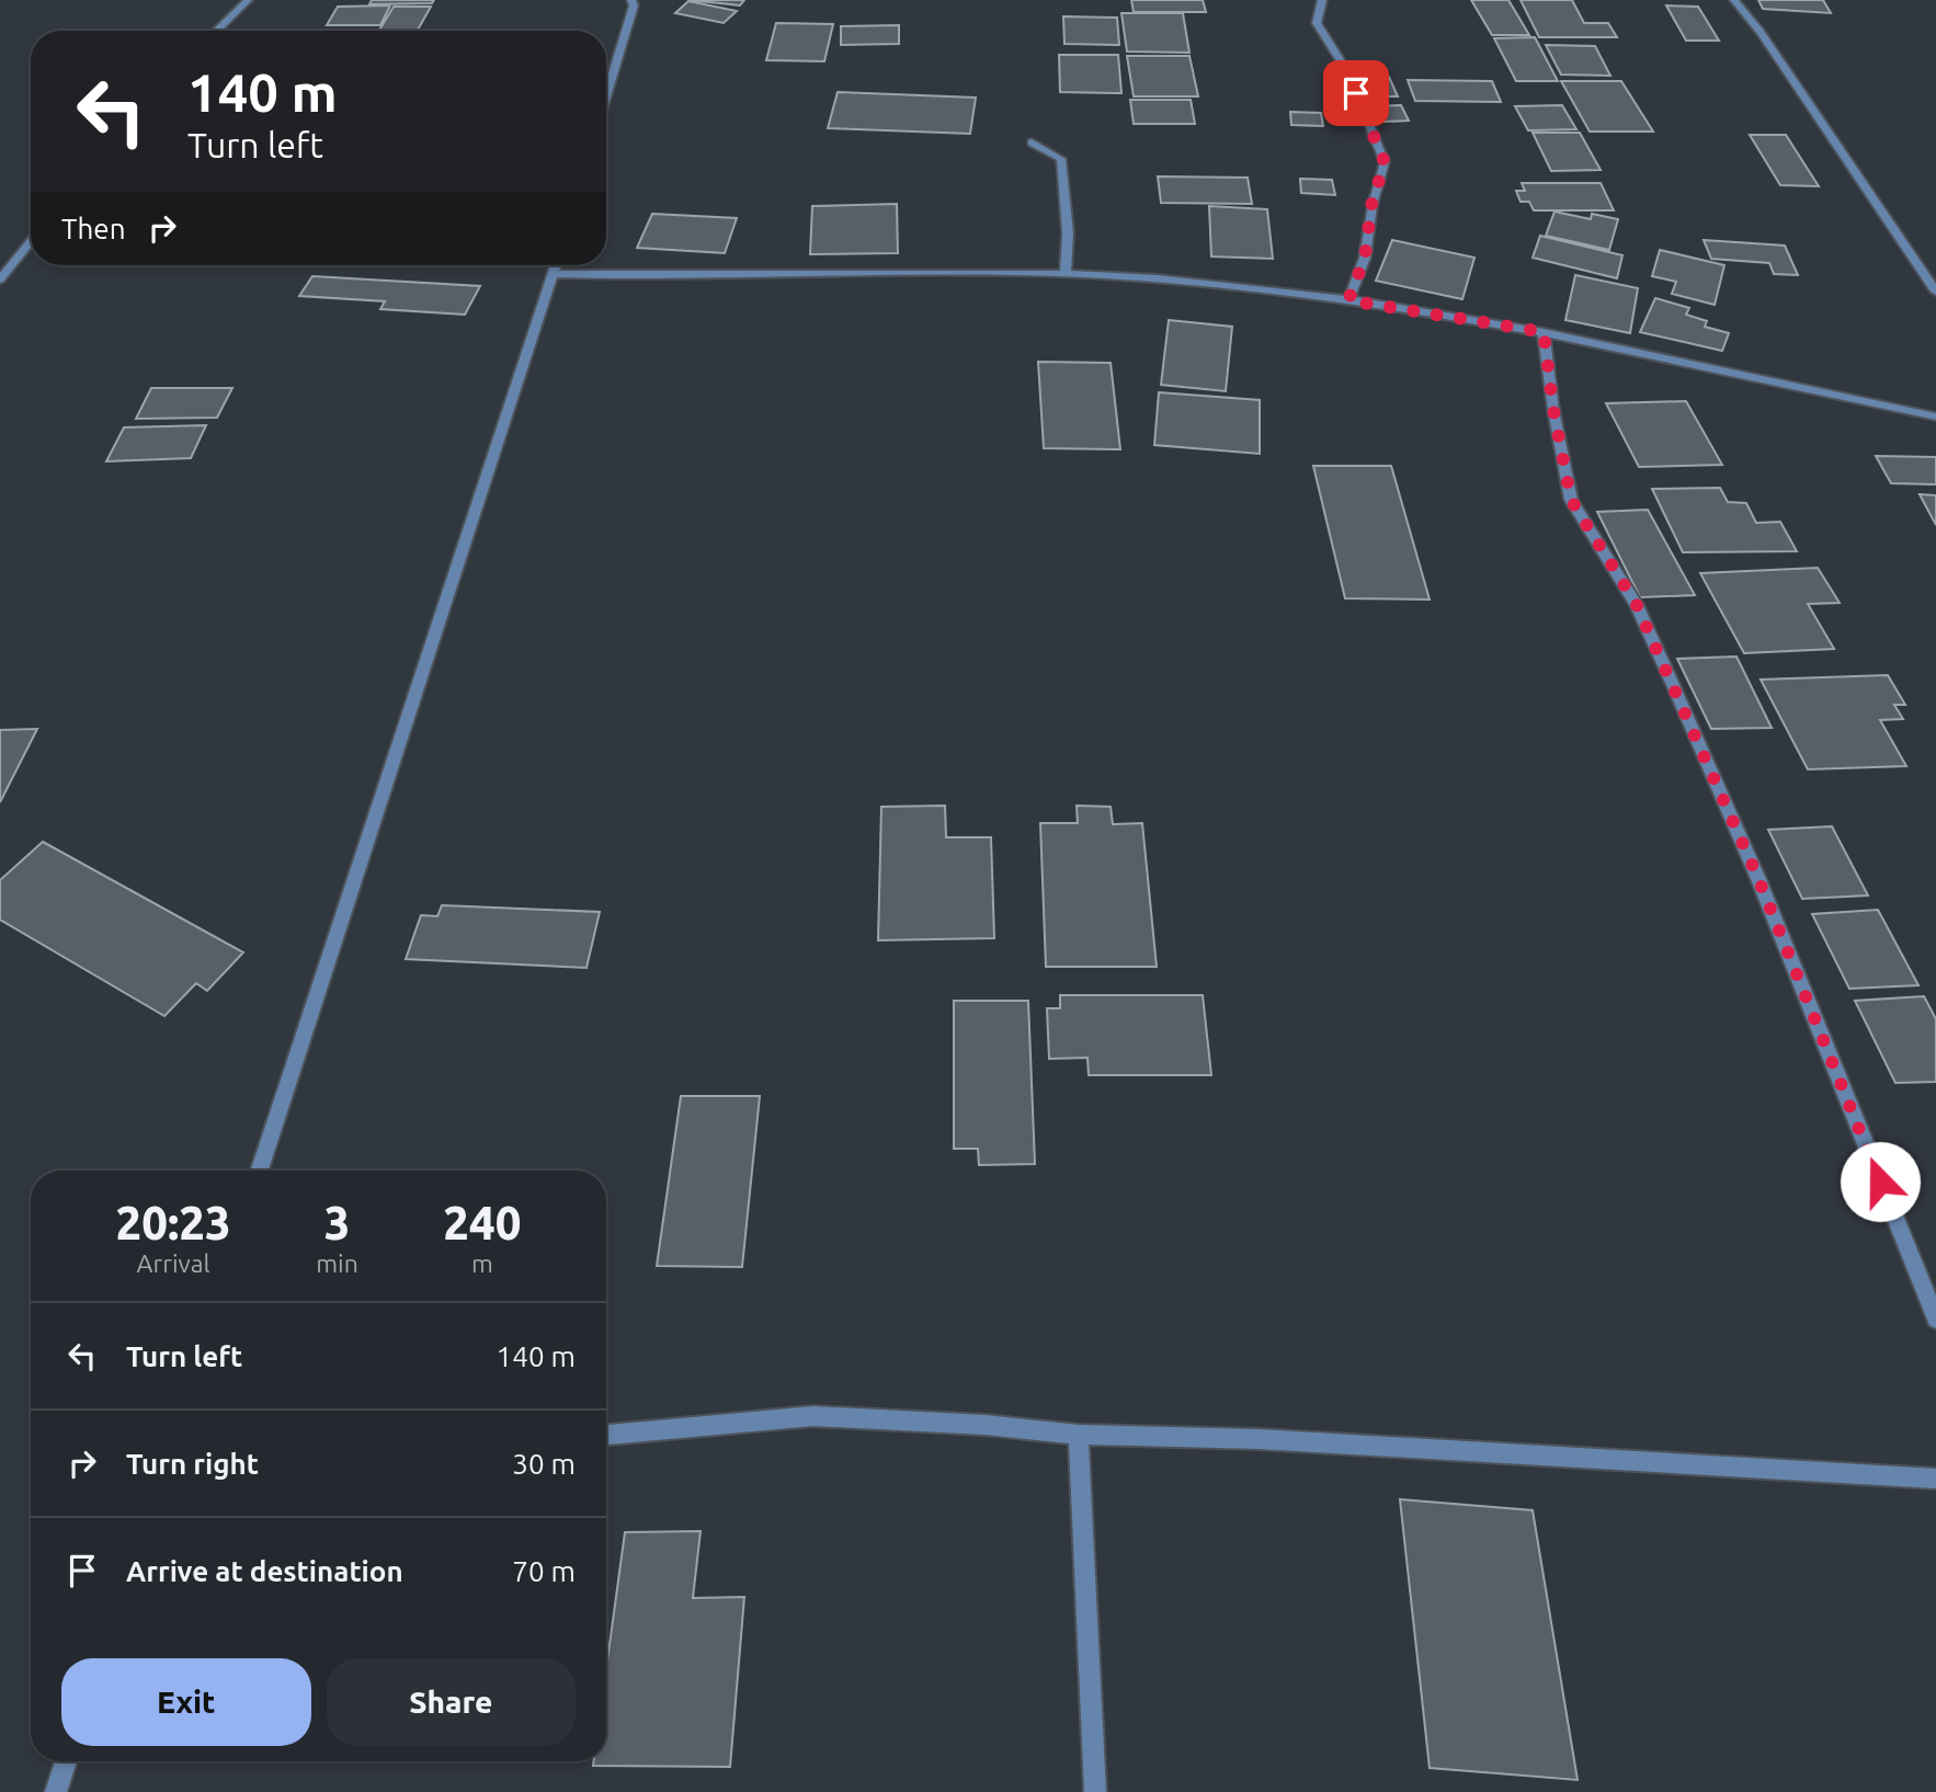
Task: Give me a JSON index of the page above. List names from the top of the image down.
{
  "page": {
    "turn": ["140 m", "Turn left"],
    "then": "Then",
    "eta": [
      "20:23",
      "Arrival",
      "3",
      "min",
      "240",
      "m"
    ],
    "list": [
      {
        "name": "Turn left",
        "value": "140 m"
      },
      {
        "name": "Turn right",
        "value": "30 m"
      },
      {
        "name": "Arrive at destination",
        "value": "70 m"
      }
    ],
    "buttons": ["Exit", "Share"]
  }
}
